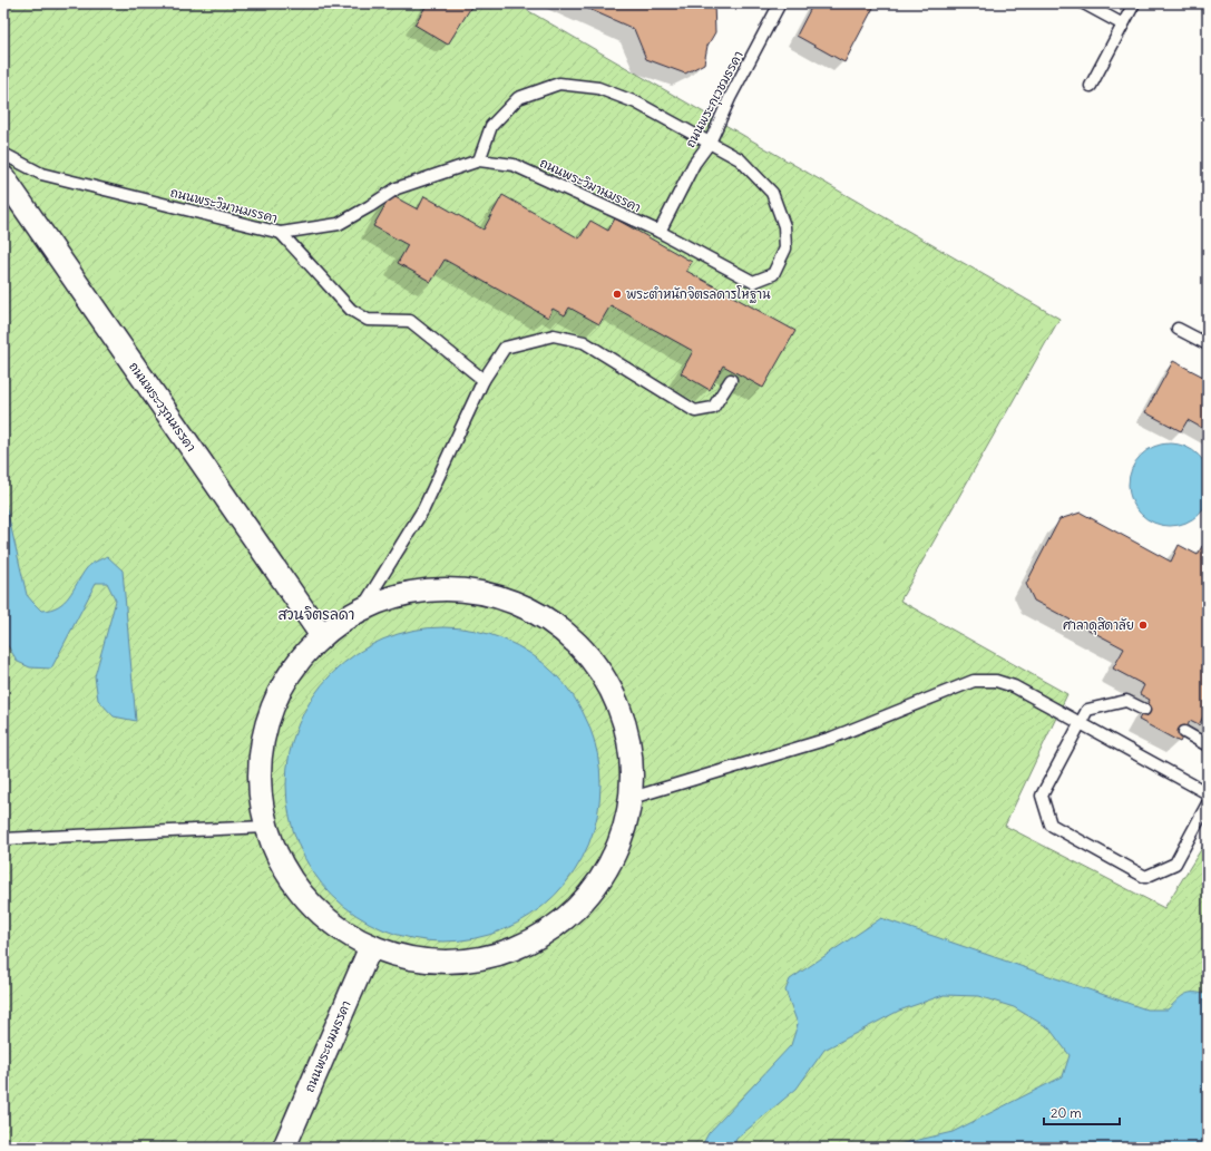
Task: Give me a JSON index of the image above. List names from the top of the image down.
{
  "streets": {
    "street": ["ถนนพระวรุณมรรคา", "ถนนพระยมมรรคา"],
    "lane": ["ถนนพระกุเวชมรรคา", "ถนนพระวิมานมรรคา"]
  },
  "crossings": [
    ["ถนนพระกุเวชมรรคา", "ถนนพระวิมานมรรคา"]
  ],
  "districts": ["สวนจิตรลดา"],
  "places": ["พระตำหนักจิตรลดารโหฐาน", "ศาลาดุสิดาลัย"],
  "scale_bar": "20 m"
}
